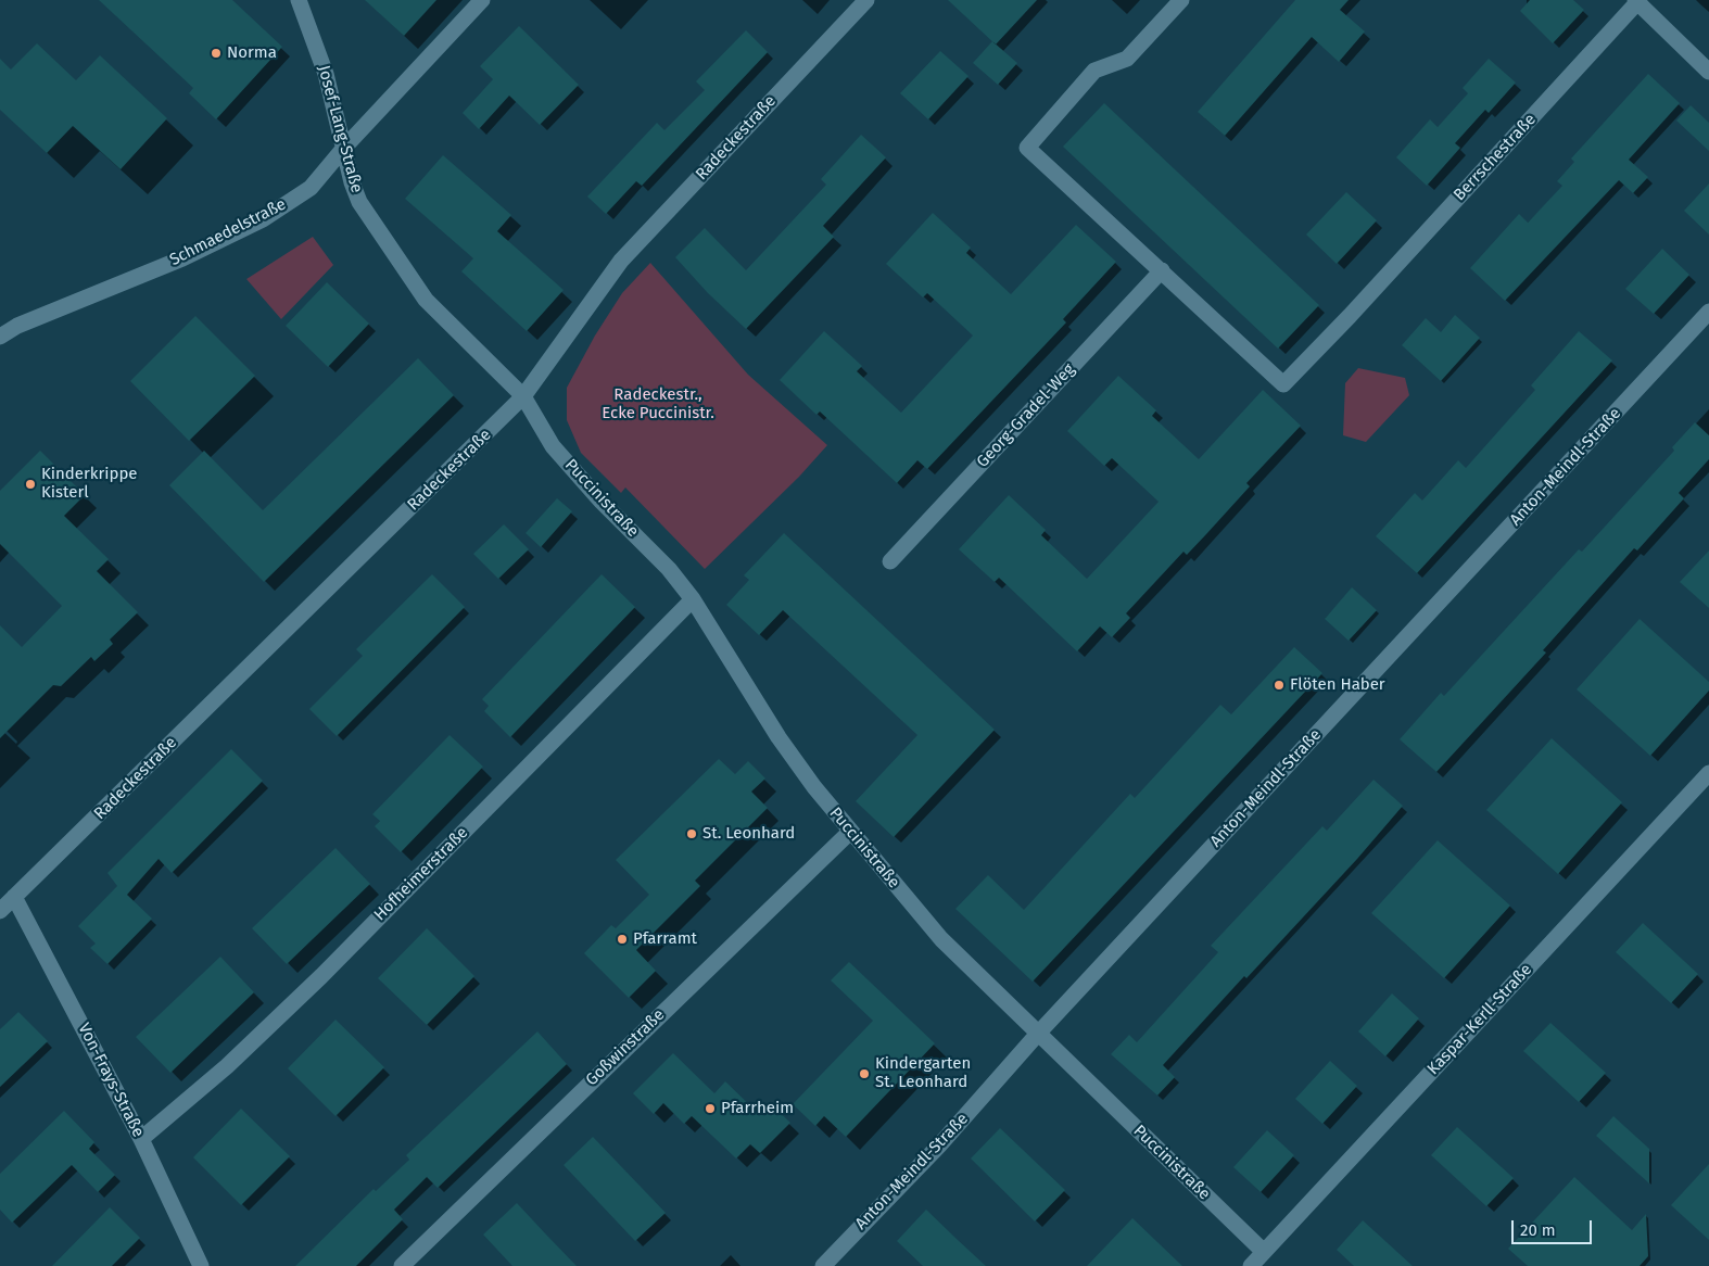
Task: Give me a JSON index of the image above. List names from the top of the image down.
{
  "streets": {
    "street": [
      "Josef-Lang-Straße",
      "Radeckestraße",
      "Berrschestraße",
      "Schmaedelstraße",
      "Georg-Gradel-Weg",
      "Anton-Meindl-Straße",
      "Puccinistraße",
      "Hofheimerstraße",
      "Kaspar-Kerll-Straße",
      "Goßwinstraße",
      "Von-Frays-Straße"
    ]
  },
  "crossings": [
    ["Josef-Lang-Straße", "Radeckestraße"],
    ["Josef-Lang-Straße", "Schmaedelstraße"],
    ["Josef-Lang-Straße", "Puccinistraße"],
    ["Radeckestraße", "Puccinistraße"],
    ["Radeckestraße", "Von-Frays-Straße"],
    ["Berrschestraße", "Georg-Gradel-Weg"],
    ["Anton-Meindl-Straße", "Puccinistraße"],
    ["Puccinistraße", "Hofheimerstraße"],
    ["Puccinistraße", "Kaspar-Kerll-Straße"],
    ["Puccinistraße", "Goßwinstraße"],
    ["Hofheimerstraße", "Von-Frays-Straße"]
  ],
  "parks": ["Radeckestr., Ecke Puccinistr."],
  "places": [
    "Norma",
    "Kinderkrippe Kisterl",
    "Flöten Haber",
    "St. Leonhard",
    "Pfarramt",
    "Kindergarten St. Leonhard",
    "Pfarrheim"
  ],
  "scale_bar": "20 m"
}
